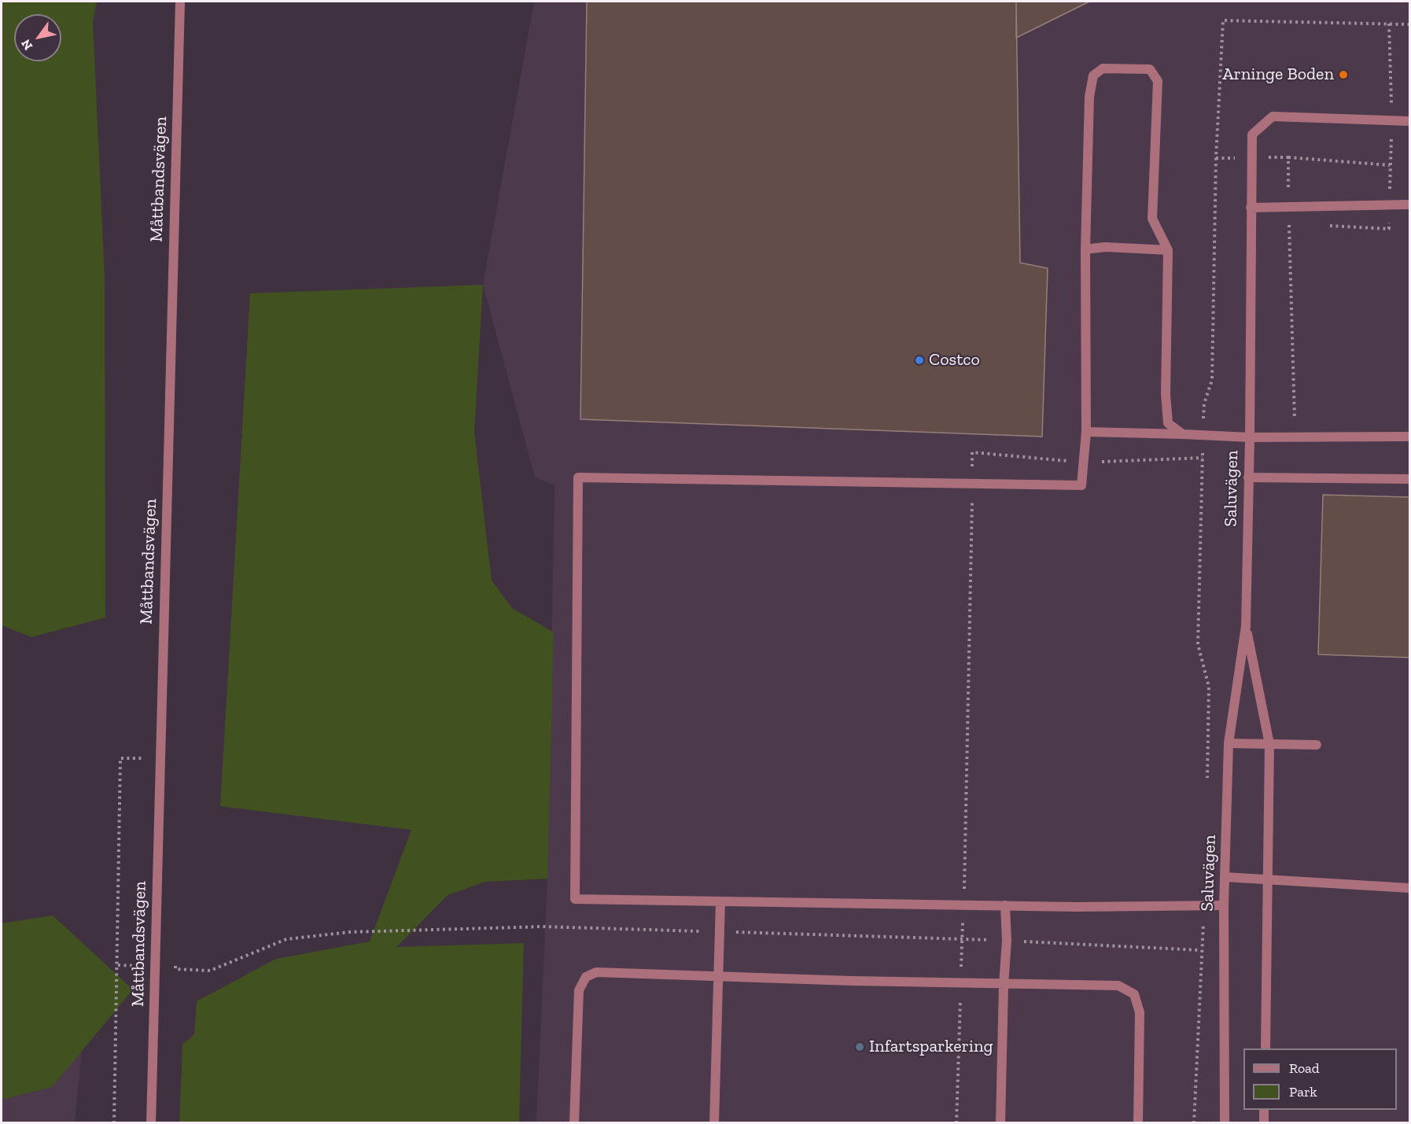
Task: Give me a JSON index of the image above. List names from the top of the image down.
{
  "streets": {
    "street": ["Måttbandsvägen", "Saluvägen"]
  },
  "places": ["Arninge Boden", "Costco", "Infartsparkering"],
  "legend": ["Road", "Park"],
  "north": "bottom left"
}
